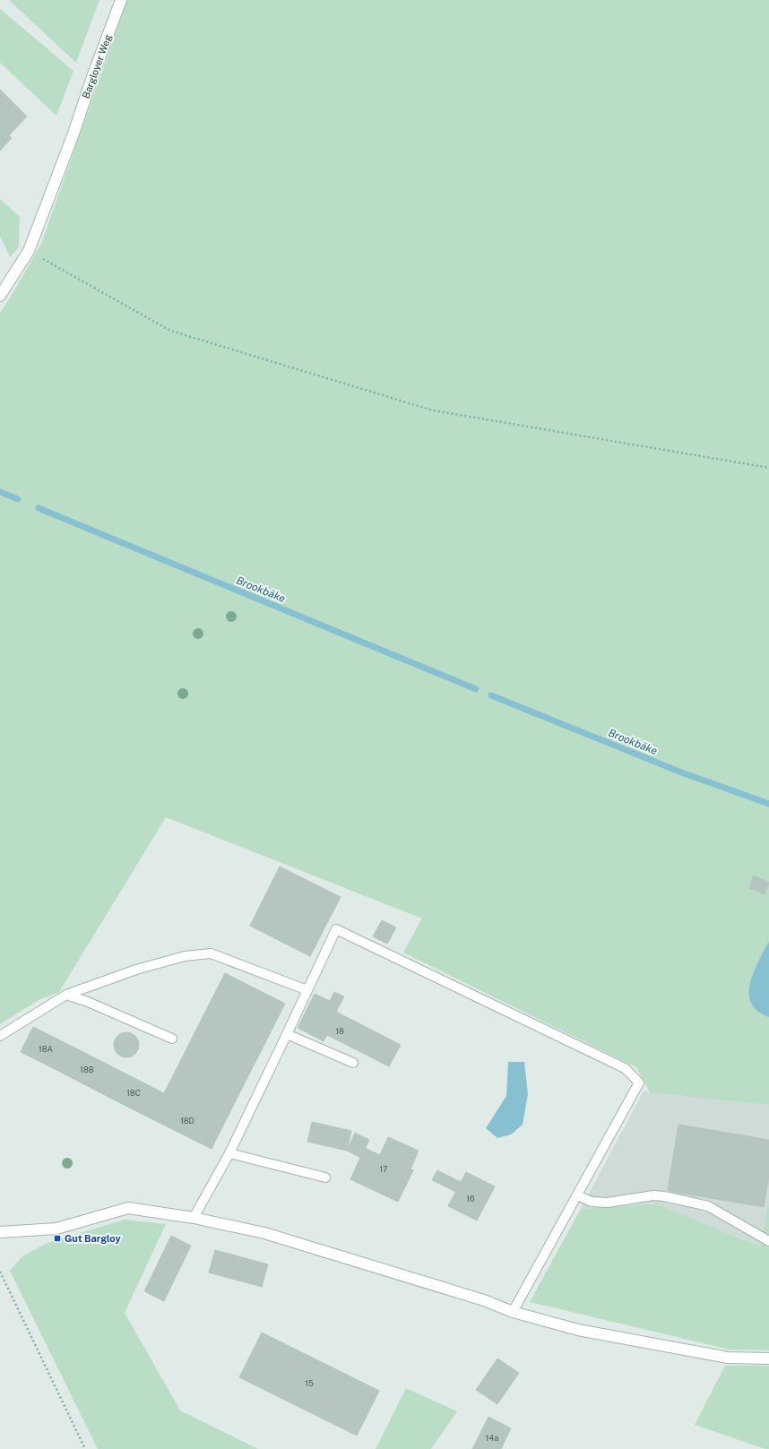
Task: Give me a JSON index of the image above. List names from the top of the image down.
{
  "streets": {
    "street": ["Bargloyer Weg"]
  },
  "water": ["Brookbäke"],
  "places": {
    "transit": ["Gut Bargloy"]
  },
  "house_numbers": [
    "18",
    "18A",
    "18B",
    "18C",
    "18D",
    "17",
    "16",
    "15",
    "14a"
  ]
}
